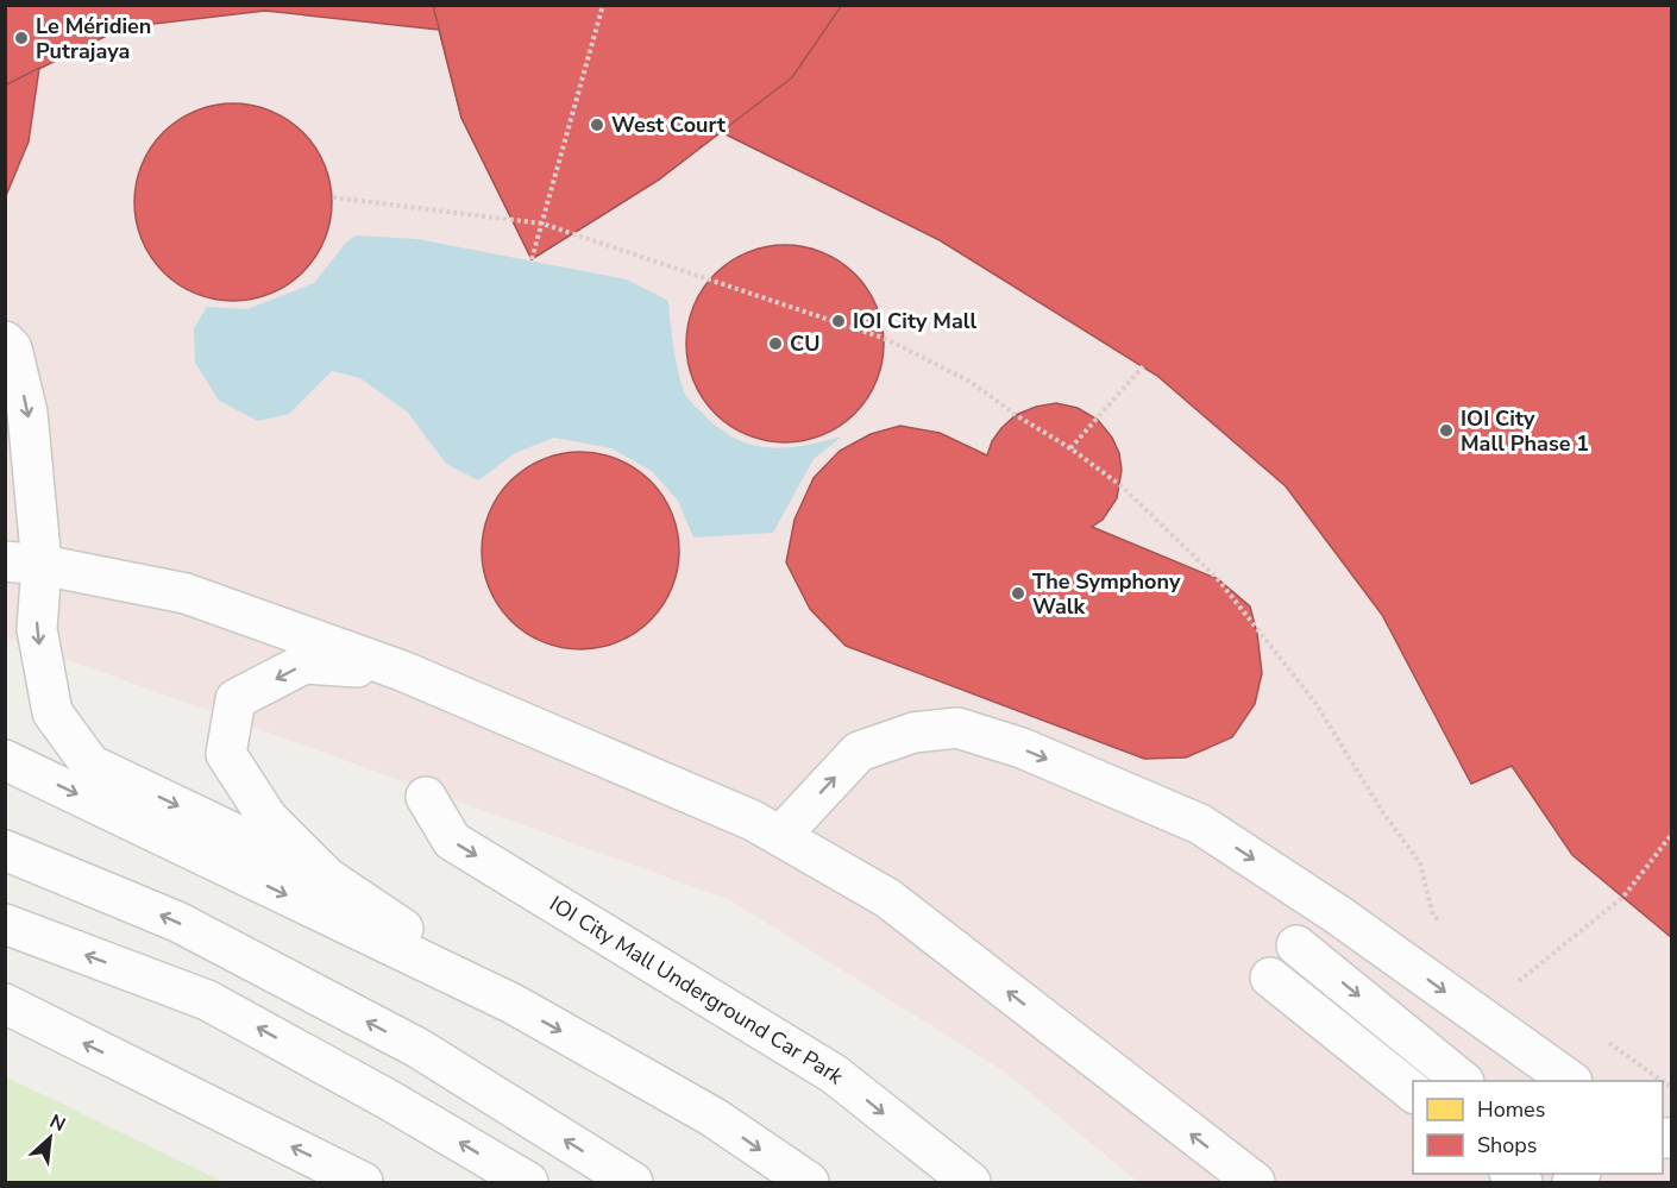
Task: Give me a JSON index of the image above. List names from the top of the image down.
{
  "streets": {
    "street": ["IOI City Mall Underground Car Park"]
  },
  "places": [
    "Le Méridien Putrajaya",
    "West Court",
    "IOI City Mall",
    "CU",
    "IOI City Mall Phase 1",
    "The Symphony Walk"
  ],
  "legend": ["Homes", "Shops"],
  "north": "top right"
}
